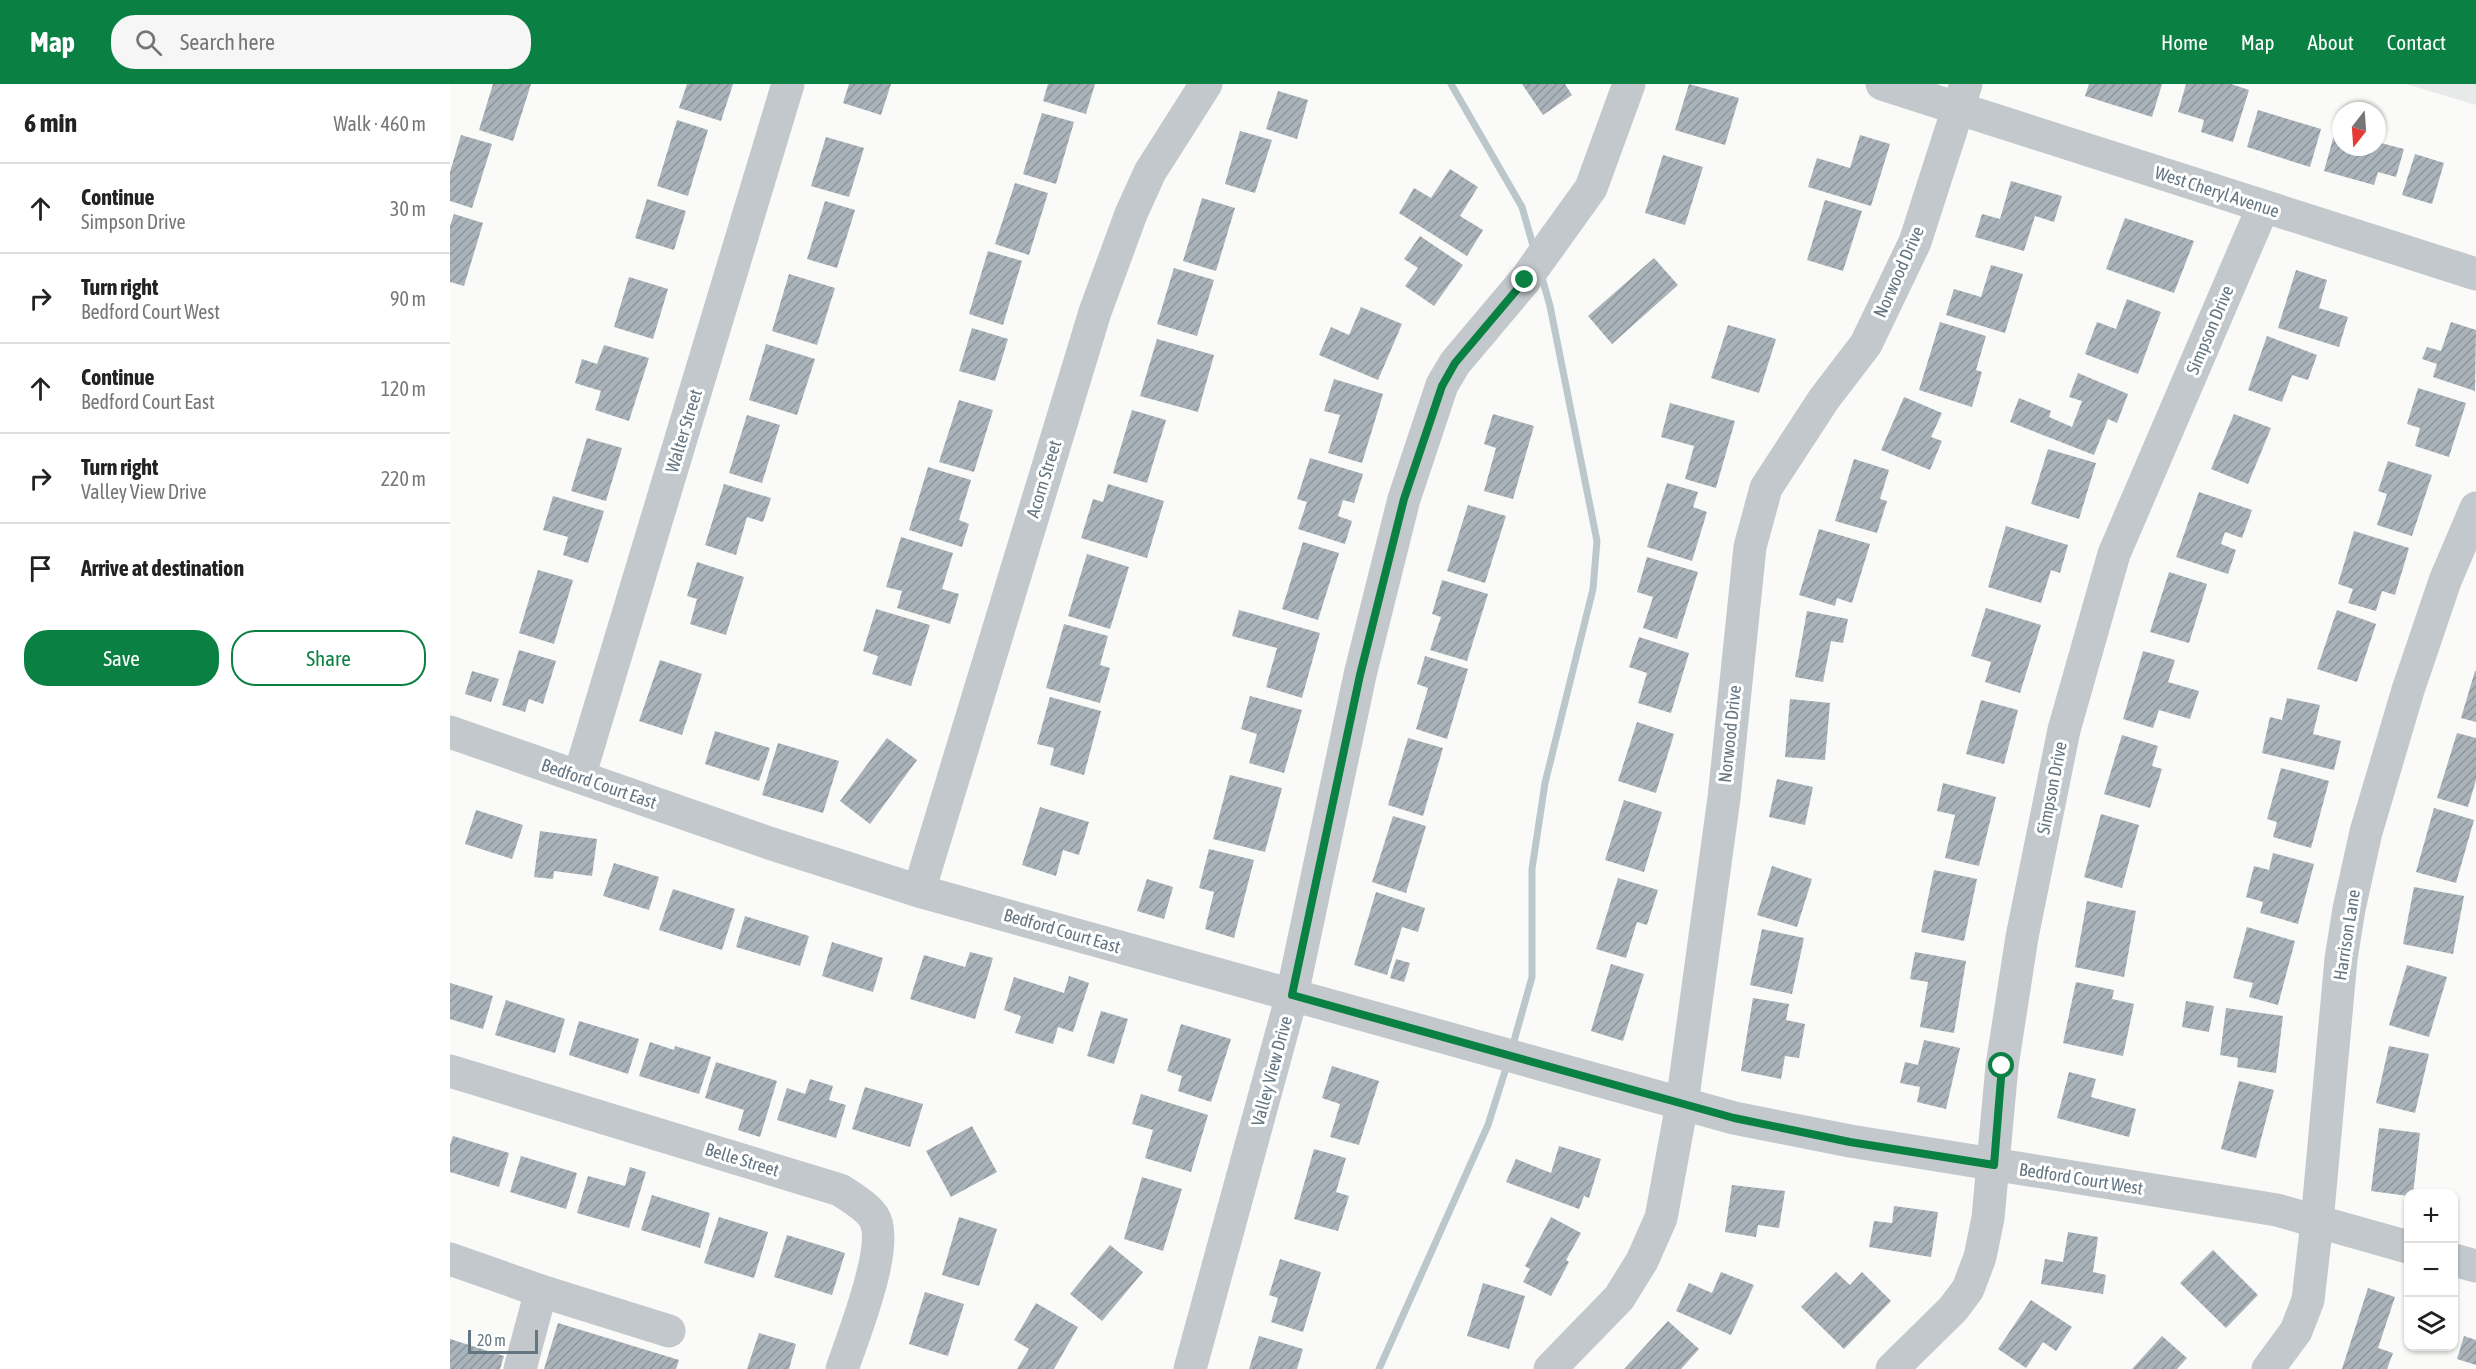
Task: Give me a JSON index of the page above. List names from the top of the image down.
{
  "streets": {
    "street": [
      "West Cheryl Avenue",
      "Norwood Drive",
      "Simpson Drive",
      "Walter Street",
      "Acorn Street",
      "Bedford Court East",
      "Harrison Lane",
      "Valley View Drive",
      "Belle Street",
      "Bedford Court West"
    ]
  },
  "crossings": [
    ["West Cheryl Avenue", "Norwood Drive"],
    ["West Cheryl Avenue", "Simpson Drive"],
    ["Norwood Drive", "Bedford Court East"],
    ["Norwood Drive", "Bedford Court West"],
    ["Simpson Drive", "Bedford Court West"],
    ["Walter Street", "Bedford Court East"],
    ["Acorn Street", "Bedford Court East"],
    ["Bedford Court East", "Valley View Drive"],
    ["Bedford Court East", "Bedford Court West"],
    ["Harrison Lane", "Bedford Court West"]
  ],
  "scale_bar": "20 m",
  "north": "bottom",
  "page": {
    "header": "Map",
    "search": "Search here",
    "nav": [
      "Home",
      "Map",
      "About",
      "Contact"
    ],
    "heading": ["6 min", "Walk · 460 m"],
    "list": [
      ["Continue", "Simpson Drive", "30 m"],
      ["Turn right", "Bedford Court West", "90 m"],
      ["Continue", "Bedford Court East", "120 m"],
      ["Turn right", "Valley View Drive", "220 m"],
      "Arrive at destination"
    ],
    "buttons": ["Save", "Share"],
    "map_buttons": ["+", "−"],
    "scale": "20 m"
  }
}
